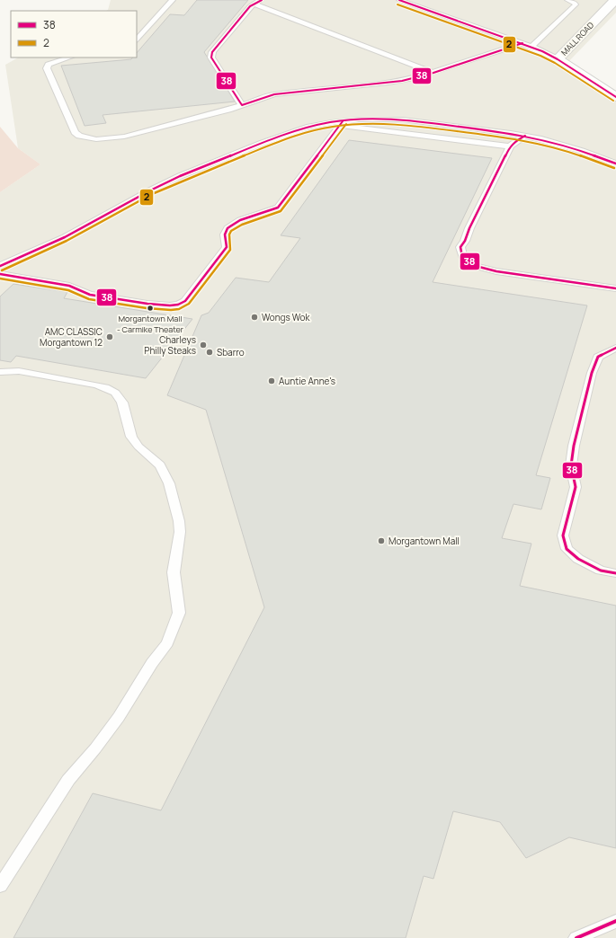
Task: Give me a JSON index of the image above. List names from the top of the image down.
{
  "streets": {
    "street": ["MALL ROAD"]
  },
  "places": [
    "Morgantown Mall - Carmike Theater",
    "Wongs Wok",
    "AMC CLASSIC Morgantown 12",
    "Charleys Philly Steaks",
    "Sbarro",
    "Auntie Anne's",
    "Morgantown Mall"
  ],
  "lines": ["transit line 38", "transit line 2"],
  "legend": ["38", "2"]
}
